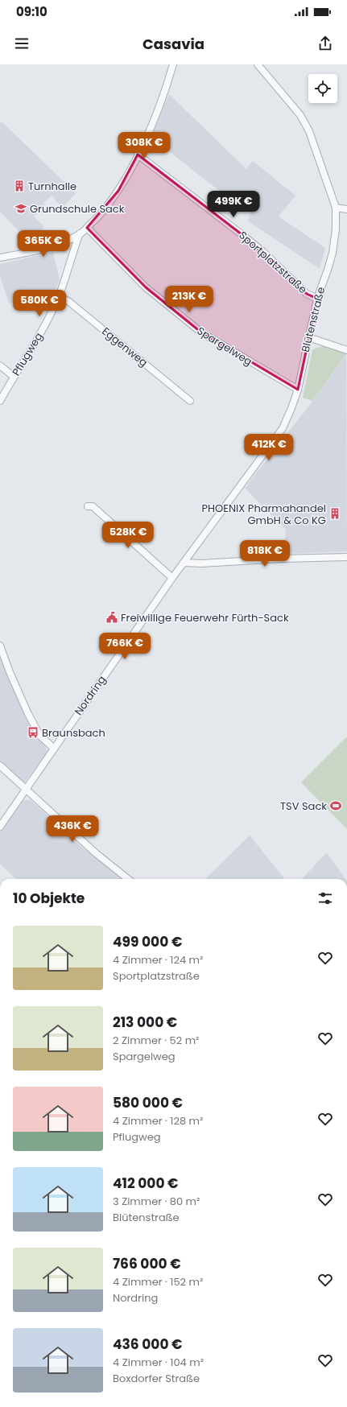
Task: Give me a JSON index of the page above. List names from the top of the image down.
{
  "streets": {
    "street": [
      "Sportplatzstraße",
      "Blütenstraße",
      "Spargelweg",
      "Eggenweg",
      "Pflugweg",
      "Nordring"
    ]
  },
  "crossings": [
    ["Sportplatzstraße", "Blütenstraße"],
    ["Blütenstraße", "Spargelweg"],
    ["Blütenstraße", "Nordring"],
    ["Eggenweg", "Pflugweg"]
  ],
  "places": {
    "building": ["Turnhalle", "PHOENIX Pharmahandel GmbH & Co KG"],
    "school or university": ["Grundschule Sack"],
    "public building": ["Freiwillige Feuerwehr Fürth-Sack"],
    "bus stop": ["Braunsbach"],
    "sports": ["TSV Sack"]
  },
  "page": {
    "status": "09:10",
    "header": "Casavia",
    "price": [
      "308K €",
      "499K €",
      "365K €",
      "213K €",
      "580K €",
      "412K €",
      "528K €",
      "818K €",
      "766K €",
      "436K €"
    ],
    "heading": "10 Objekte",
    "list": [
      {
        "name": "499 000 €",
        "note": "4 Zimmer · 124 m² · Sportplatzstraße"
      },
      {
        "name": "213 000 €",
        "note": "2 Zimmer · 52 m² · Spargelweg"
      },
      {
        "name": "580 000 €",
        "note": "4 Zimmer · 128 m² · Pflugweg"
      },
      {
        "name": "412 000 €",
        "note": "3 Zimmer · 80 m² · Blütenstraße"
      },
      {
        "name": "766 000 €",
        "note": "4 Zimmer · 152 m² · Nordring"
      },
      {
        "name": "436 000 €",
        "note": "4 Zimmer · 104 m² · Boxdorfer Straße"
      }
    ]
  }
}
